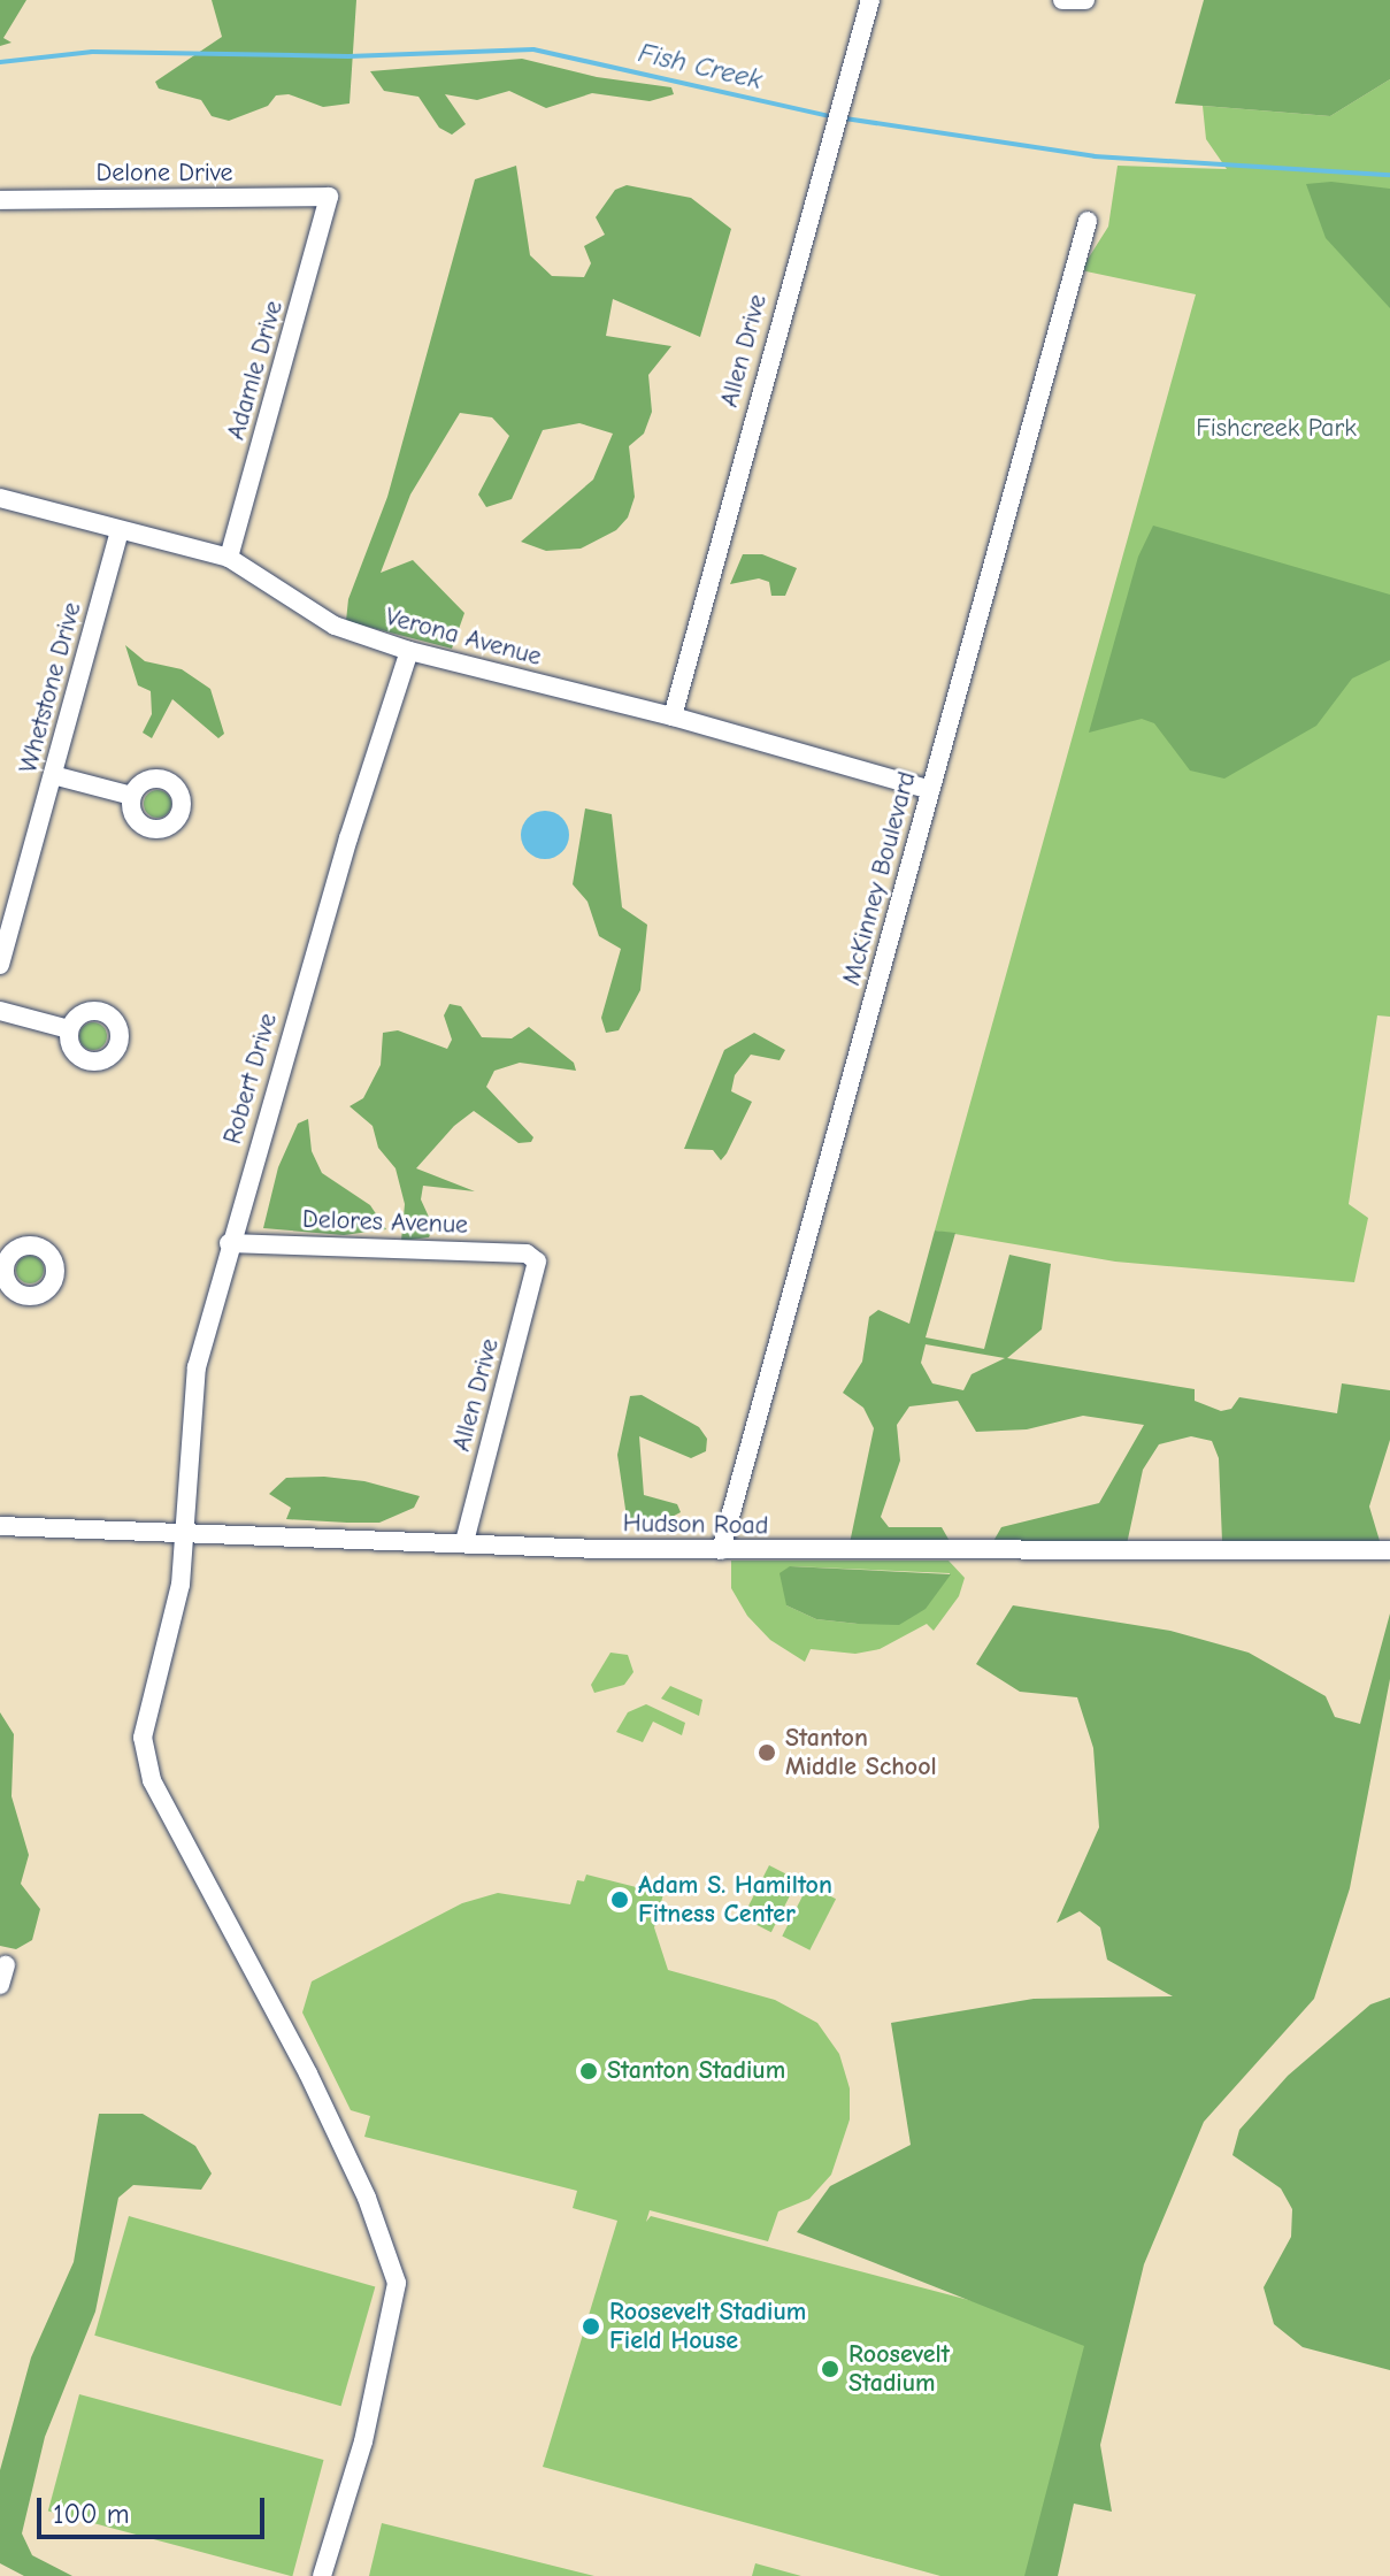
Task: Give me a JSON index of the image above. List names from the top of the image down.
{
  "streets": {
    "street": [
      "Delone Drive",
      "Allen Drive",
      "Adamle Drive",
      "Verona Avenue",
      "Whetstone Drive",
      "McKinney Boulevard",
      "Robert Drive",
      "Delores Avenue",
      "Hudson Road"
    ]
  },
  "crossings": [
    ["Delone Drive", "Adamle Drive"],
    ["Allen Drive", "Verona Avenue"],
    ["Allen Drive", "Delores Avenue"],
    ["Allen Drive", "Hudson Road"],
    ["Adamle Drive", "Verona Avenue"],
    ["Verona Avenue", "Whetstone Drive"],
    ["Verona Avenue", "McKinney Boulevard"],
    ["Verona Avenue", "Robert Drive"],
    ["McKinney Boulevard", "Hudson Road"],
    ["Robert Drive", "Delores Avenue"],
    ["Robert Drive", "Hudson Road"]
  ],
  "water": ["Fish Creek"],
  "parks": ["Fishcreek Park"],
  "places": [
    "Stanton Middle School",
    "Adam S. Hamilton Fitness Center",
    "Stanton Stadium",
    "Roosevelt Stadium Field House",
    "Roosevelt Stadium"
  ],
  "scale_bar": "100 m"
}
